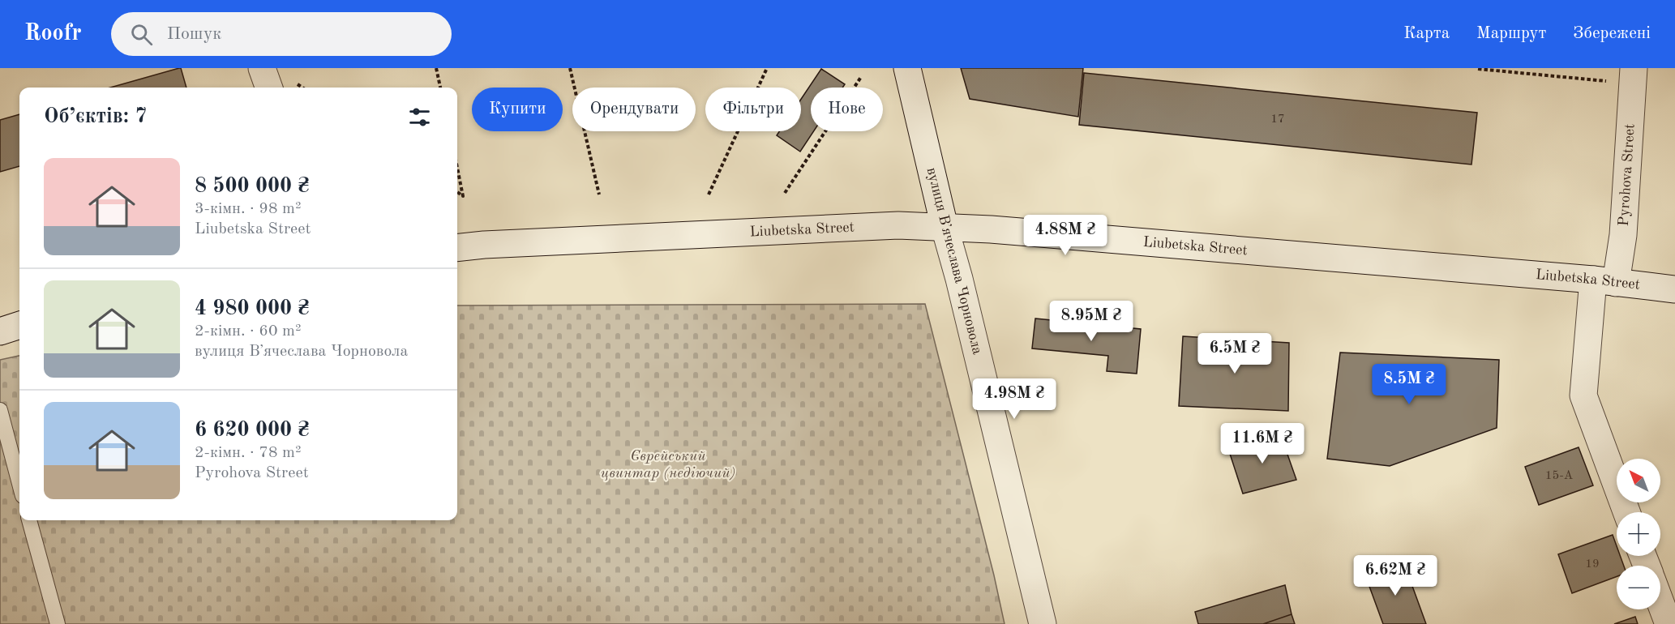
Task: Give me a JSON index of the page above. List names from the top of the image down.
{
  "streets": {
    "main road": ["Pyrohova Street", "Liubetska Street", "вулиця Вʼячеслава Чорновола"]
  },
  "crossings": [
    ["Pyrohova Street", "Liubetska Street"],
    ["Liubetska Street", "вулиця Вʼячеслава Чорновола"]
  ],
  "parks": ["Єврейський цвинтар (недіючий)"],
  "house_numbers": ["17", "15-А", "19"],
  "north": "top left",
  "page": {
    "header": "Roofr",
    "search": "Пошук",
    "nav": ["Карта", "Маршрут", "Збережені"],
    "chip": [
      "Купити",
      "Орендувати",
      "Фільтри",
      "Нове"
    ],
    "heading": "Об’єктів: 7",
    "list": [
      {
        "name": "8 500 000 ₴",
        "note": "3-кімн. · 98 m² · Liubetska Street"
      },
      {
        "name": "4 980 000 ₴",
        "note": "2-кімн. · 60 m² · вулиця Вʼячеслава Чорновола"
      },
      {
        "name": "6 620 000 ₴",
        "note": "2-кімн. · 78 m² · Pyrohova Street"
      }
    ],
    "price": [
      "4.88M ₴",
      "8.95M ₴",
      "6.5M ₴",
      "8.5M ₴",
      "4.98M ₴",
      "11.6M ₴",
      "6.62M ₴"
    ],
    "map_buttons": ["+", "−"]
  }
}
